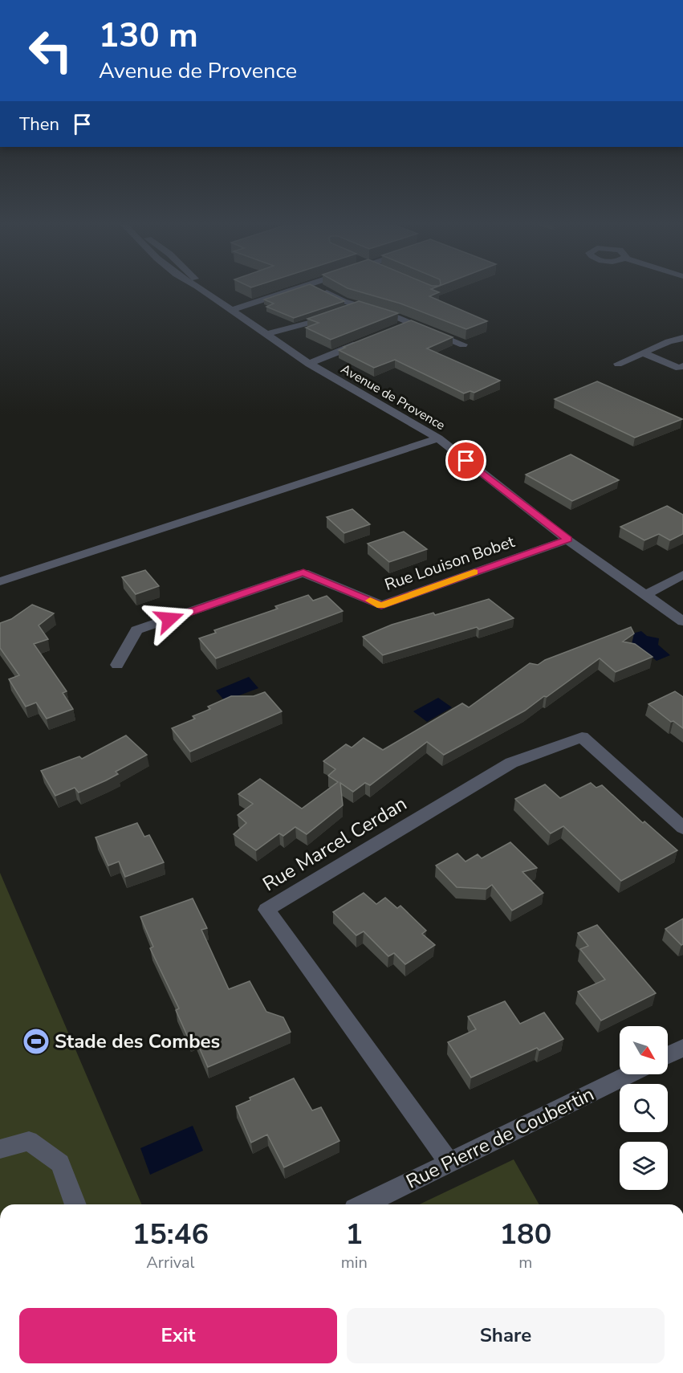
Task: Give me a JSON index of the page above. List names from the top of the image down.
{
  "streets": {
    "street": [
      "Avenue de Provence",
      "Rue Louison Bobet",
      "Rue Marcel Cerdan",
      "Rue Pierre de Coubertin"
    ]
  },
  "crossings": [
    ["Avenue de Provence", "Rue Louison Bobet"],
    ["Rue Marcel Cerdan", "Rue Pierre de Coubertin"]
  ],
  "places": {
    "sports": ["Stade des Combes"]
  },
  "north": "bottom right",
  "page": {
    "turn": ["130 m", "Avenue de Provence"],
    "then": "Then",
    "eta": [
      "15:46",
      "Arrival",
      "1",
      "min",
      "180",
      "m"
    ],
    "buttons": ["Exit", "Share"]
  }
}
